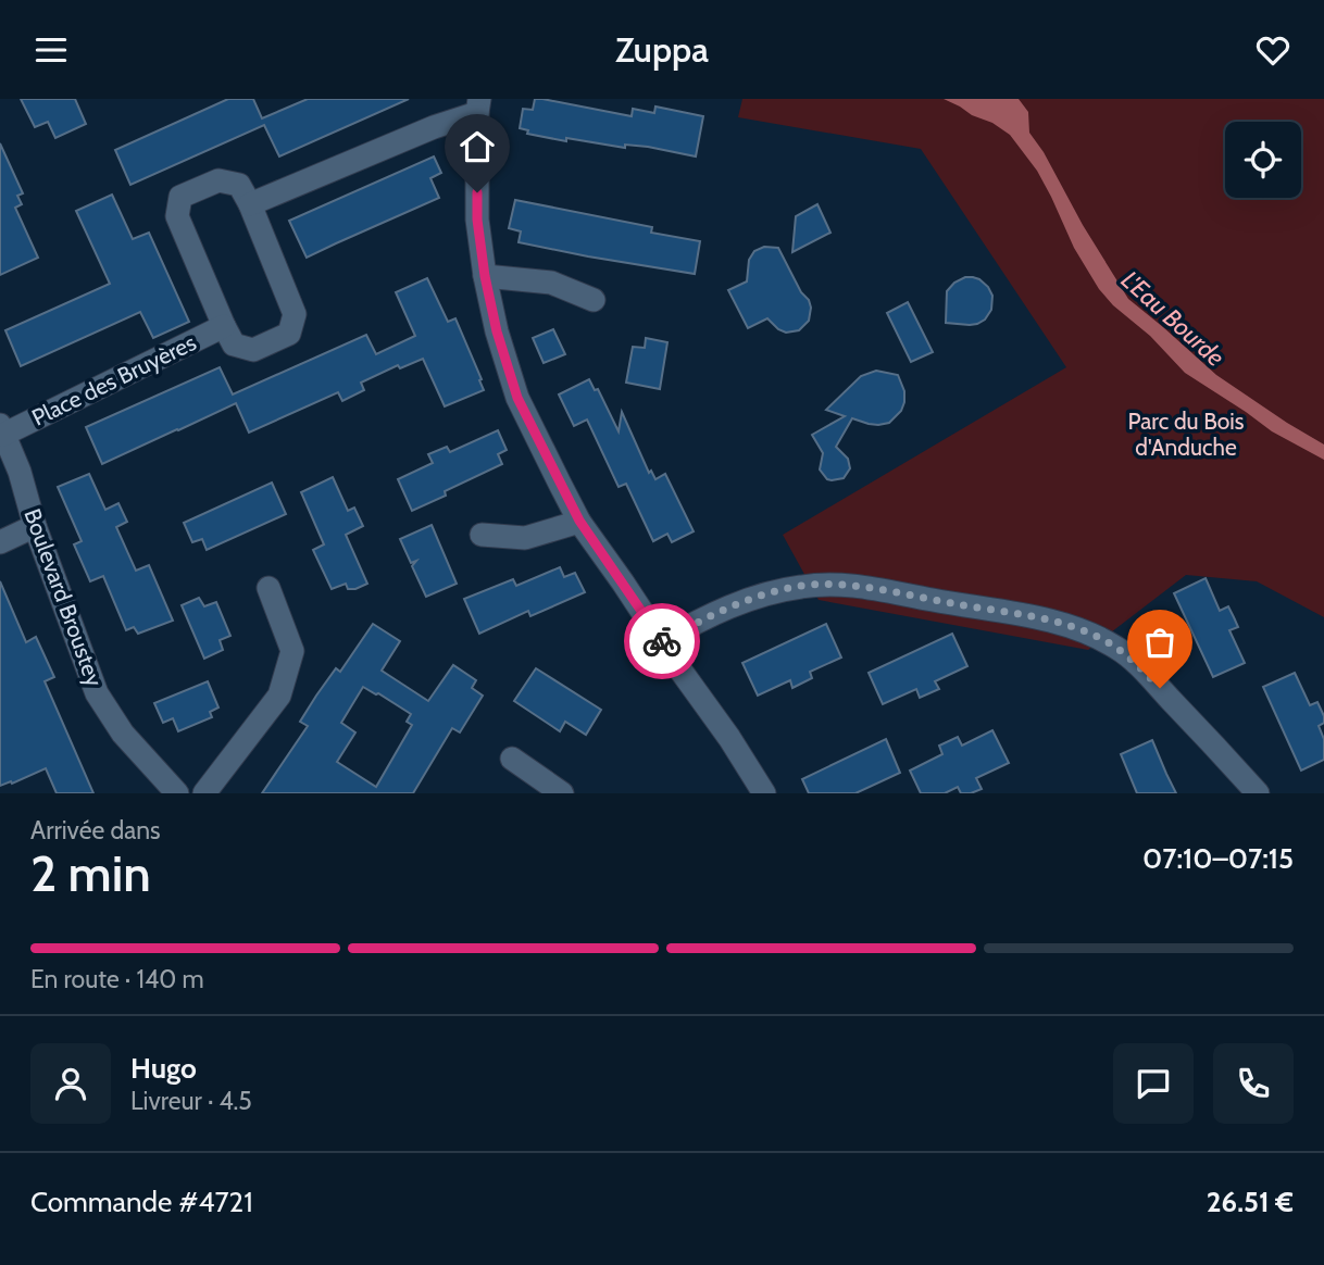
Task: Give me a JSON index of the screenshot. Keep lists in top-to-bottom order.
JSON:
{
  "streets": {
    "street": ["Place des Bruyères", "Boulevard Broustey"]
  },
  "crossings": [
    ["Place des Bruyères", "Boulevard Broustey"]
  ],
  "water": ["L'Eau Bourde"],
  "parks": ["Parc du Bois d'Anduche"],
  "page": {
    "header": "Zuppa",
    "heading": ["2 min", "Arrivée dans", "07:10–07:15"],
    "panel": [
      "Hugo",
      "Livreur · 4.5",
      "Commande #4721",
      "26.51 €"
    ],
    "bar": "En route · 140 m"
  }
}
